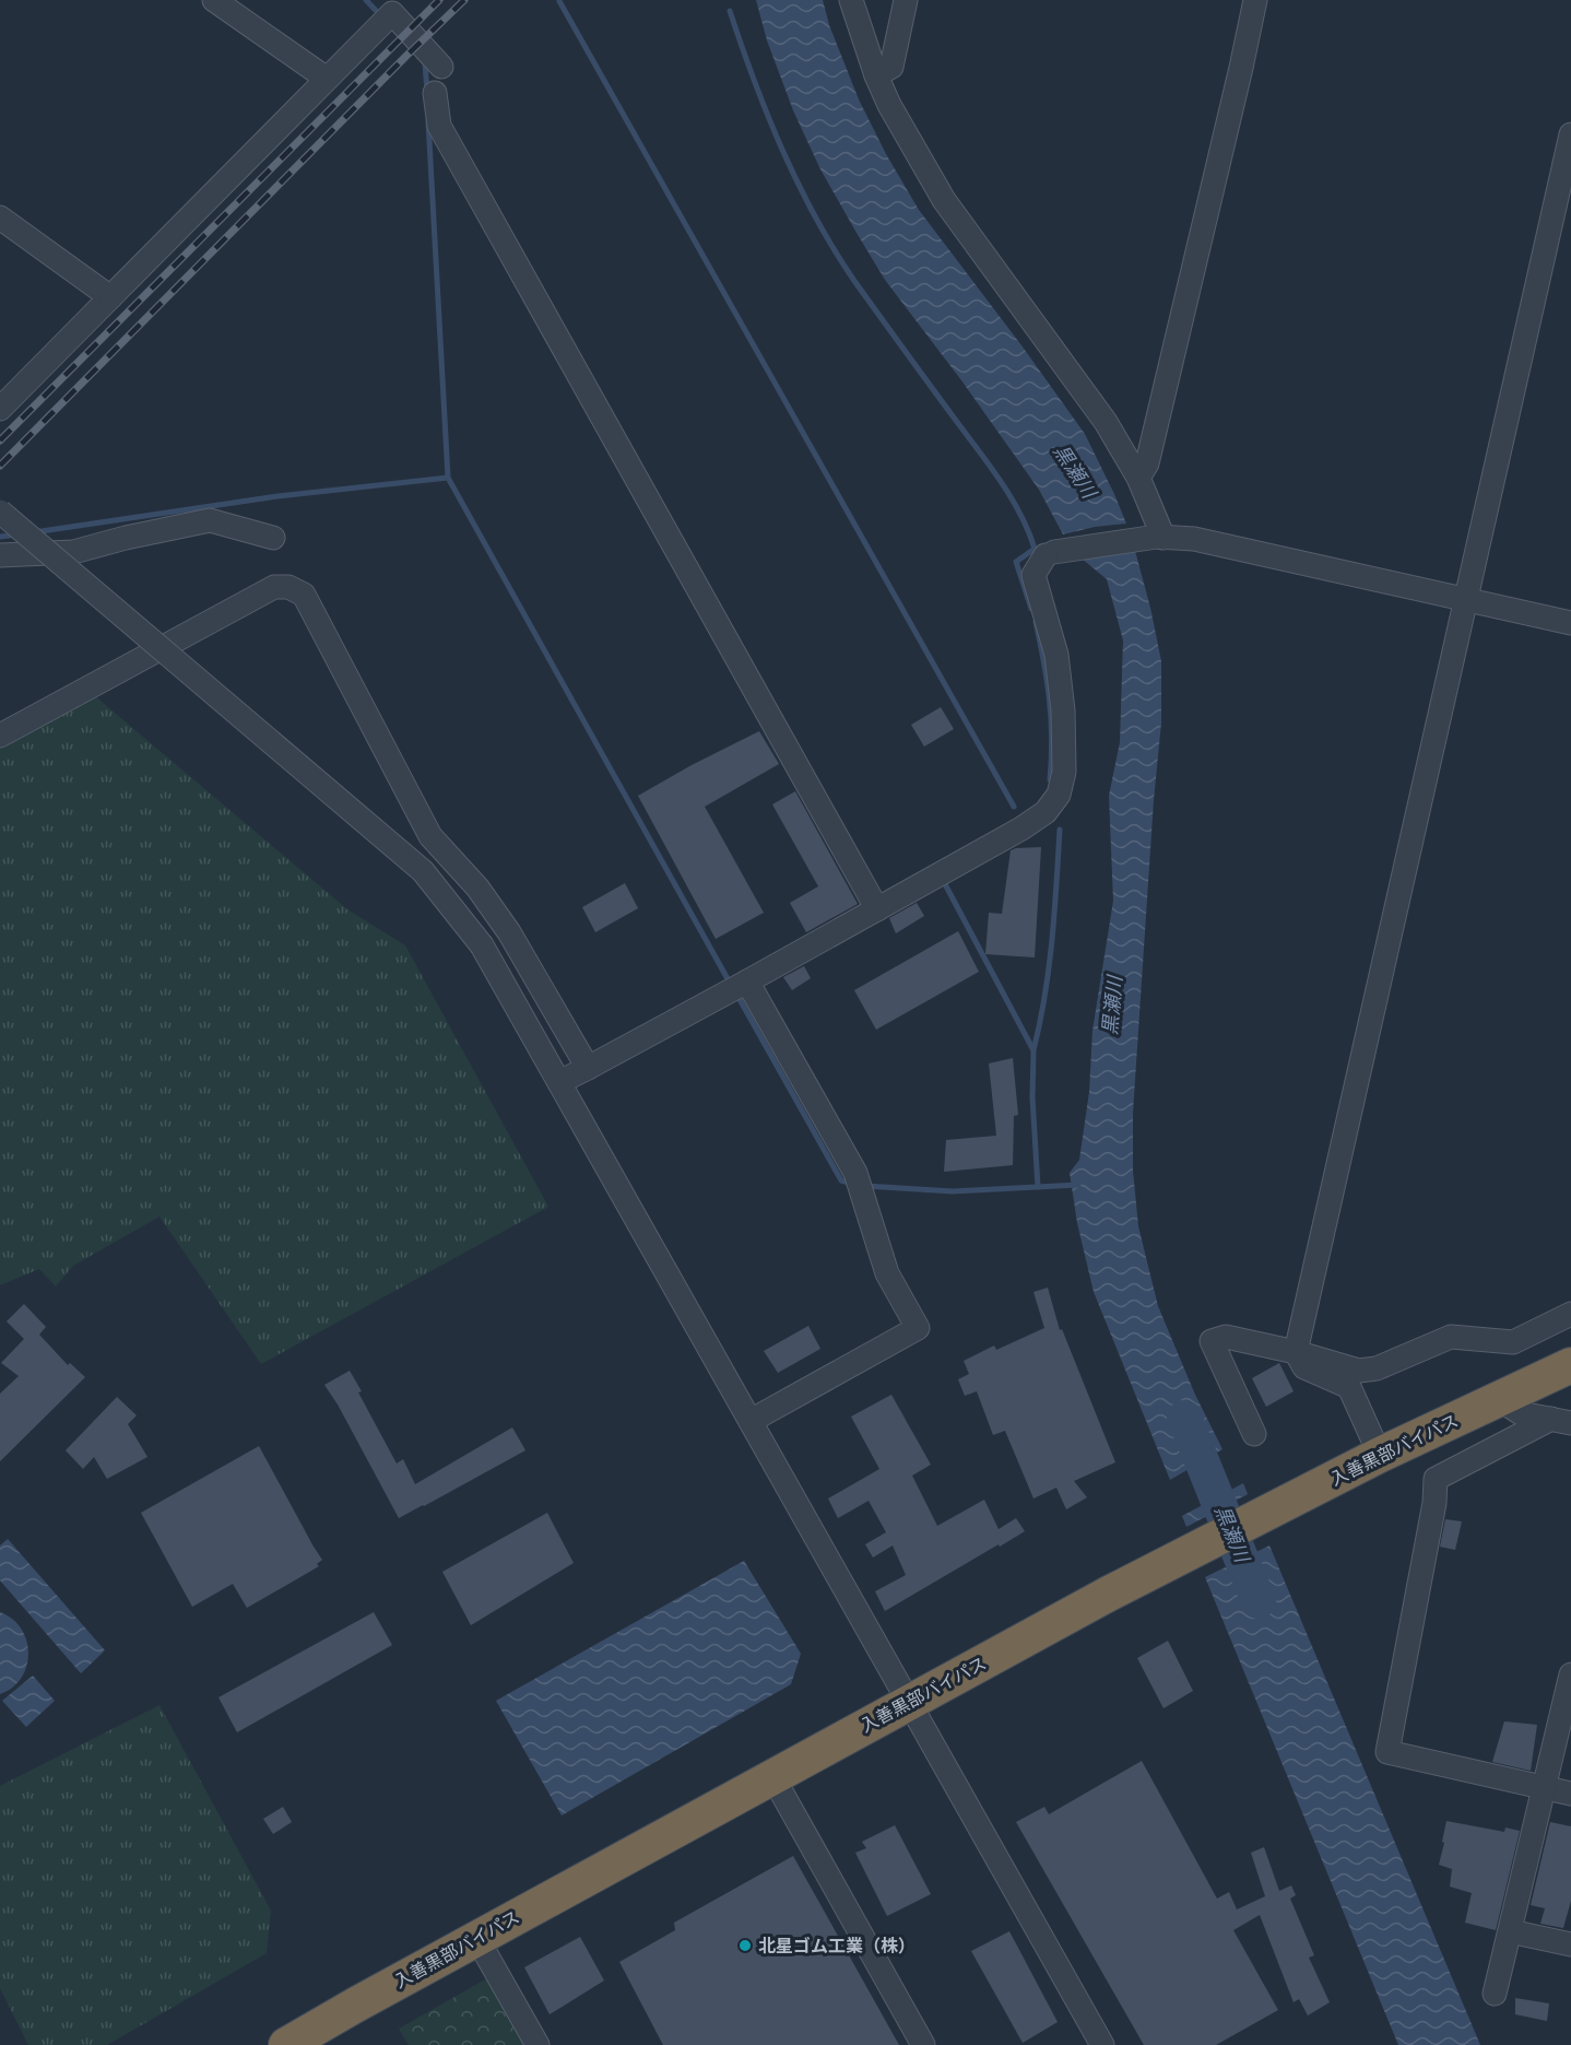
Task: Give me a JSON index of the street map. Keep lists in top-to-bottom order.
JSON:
{
  "streets": {
    "highway": ["入善黒部バイパス"]
  },
  "water": ["黒瀬川"],
  "places": ["北星ゴム工業（株）"]
}
